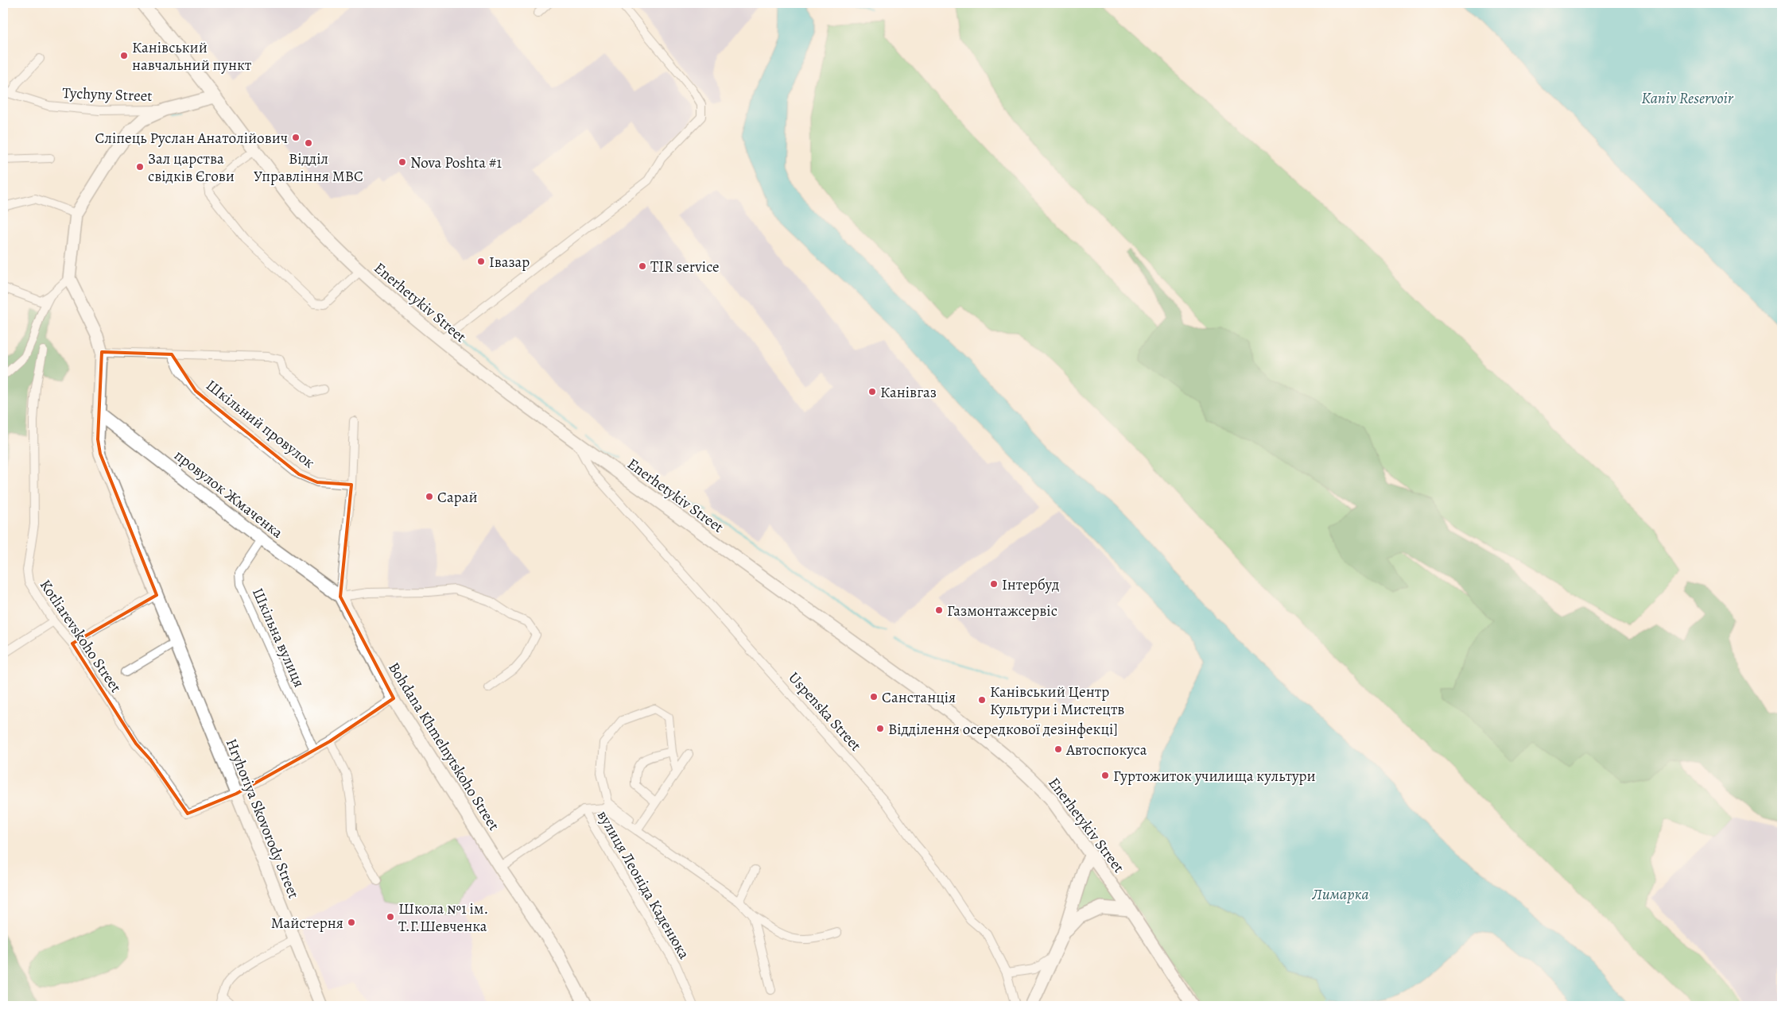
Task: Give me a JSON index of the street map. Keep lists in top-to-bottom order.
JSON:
{
  "streets": {
    "street": [
      "Tychyny Street",
      "Enerhetykiv Street",
      "Шкільний провулок",
      "провулок Жмаченка",
      "Kotliarevskoho Street",
      "Шкільна вулиця",
      "Uspenska Street",
      "Bohdana Khmelnytskoho Street",
      "Hryhoriya Skovorody Street",
      "вулиця Леоніда Каденюка"
    ]
  },
  "crossings": [
    ["Enerhetykiv Street", "Uspenska Street"],
    ["провулок Жмаченка", "Шкільна вулиця"],
    ["провулок Жмаченка", "Bohdana Khmelnytskoho Street"],
    ["провулок Жмаченка", "Hryhoriya Skovorody Street"],
    ["Kotliarevskoho Street", "Hryhoriya Skovorody Street"]
  ],
  "water": ["Kaniv Reservoir", "Лимарка"],
  "places": [
    "Канівський навчальний пункт",
    "Сліпець Руслан Анатолійович",
    "Відділ Управління МВС",
    "Nova Poshta #1",
    "Зал царства свідків Єгови",
    "Івазар",
    "TIR service",
    "Канівгаз",
    "Сарай",
    "Інтербуд",
    "Газмонтажсервіс",
    "Санстанція",
    "Канівський Центр Культури і Мистецтв",
    "Відділення осередкової дезінфекці]",
    "Автоспокуса",
    "Гуртожиток училища культури",
    "Школа №1 ім. Т.Г.Шевченка",
    "Майстерня"
  ]
}
